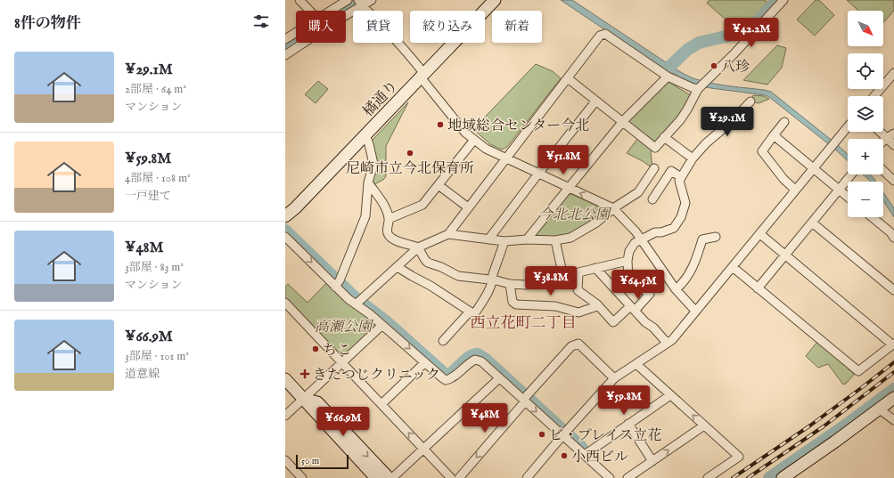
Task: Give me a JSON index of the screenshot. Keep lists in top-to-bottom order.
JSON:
{
  "streets": {
    "street": ["橘通り"]
  },
  "districts": ["西立花町二丁目"],
  "parks": ["今北北公園", "高瀬公園"],
  "places": {
    "other": [
      "八珍",
      "地域総合センター今北",
      "尼崎市立今北保育所",
      "ちこ",
      "ビ・プレイス立花",
      "小西ビル"
    ],
    "health": ["きたつじクリニック"]
  },
  "scale_bar": "50 m",
  "north": "bottom right",
  "page": {
    "heading": "8件の物件",
    "map_buttons": ["+", "−"],
    "chip": [
      "購入",
      "賃貸",
      "絞り込み",
      "新着"
    ],
    "price": [
      "¥42.2M",
      "¥29.1M",
      "¥51.8M",
      "¥38.8M",
      "¥64.5M",
      "¥59.8M",
      "¥48M",
      "¥66.9M"
    ],
    "list": [
      {
        "name": "¥29.1M",
        "note": "2部屋 · 64 m² · マンション"
      },
      {
        "name": "¥59.8M",
        "note": "4部屋 · 108 m² · 一戸建て"
      },
      {
        "name": "¥48M",
        "note": "3部屋 · 83 m² · マンション"
      },
      {
        "name": "¥66.9M",
        "note": "3部屋 · 101 m² · 道意線"
      }
    ],
    "scale": "50 m"
  }
}
